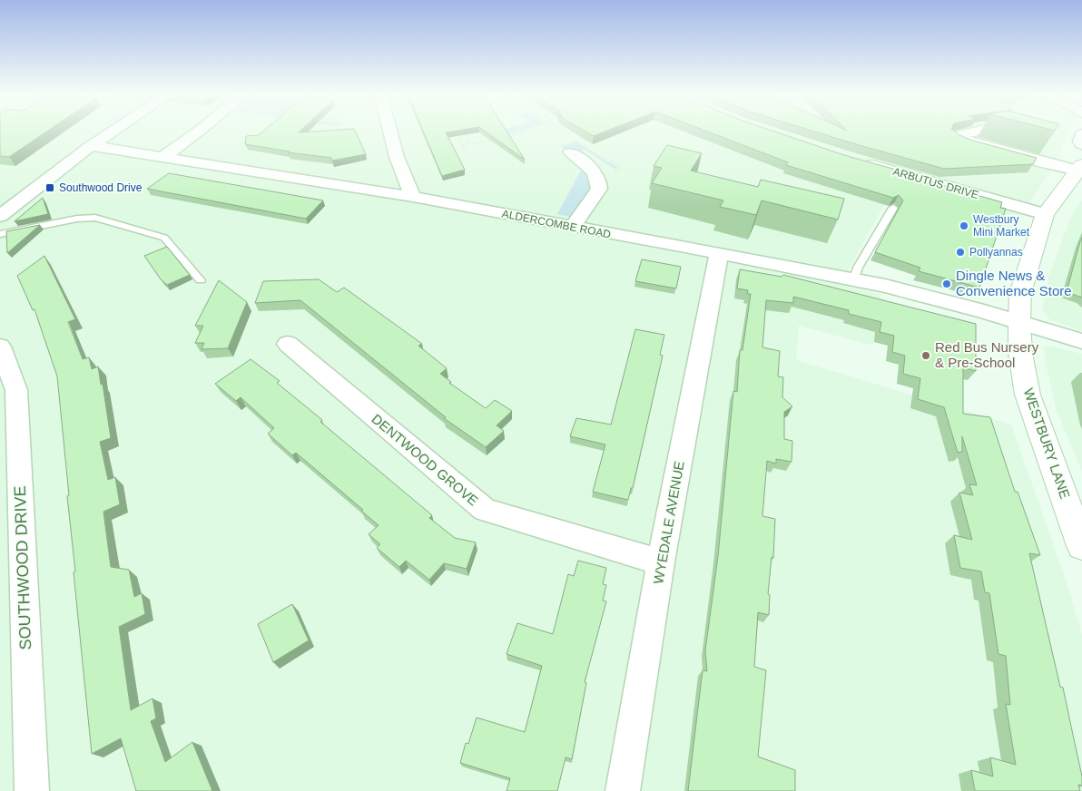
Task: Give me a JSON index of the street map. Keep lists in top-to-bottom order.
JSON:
{
  "streets": {
    "street": [
      "ARBUTUS DRIVE",
      "ALDERCOMBE ROAD",
      "WESTBURY LANE",
      "DENTWOOD GROVE",
      "WYEDALE AVENUE",
      "SOUTHWOOD DRIVE"
    ]
  },
  "crossings": [
    ["ARBUTUS DRIVE", "WESTBURY LANE"],
    ["ALDERCOMBE ROAD", "WESTBURY LANE"],
    ["ALDERCOMBE ROAD", "WYEDALE AVENUE"],
    ["DENTWOOD GROVE", "WYEDALE AVENUE"]
  ],
  "places": {
    "transit": ["Southwood Drive"],
    "other": [
      "Westbury Mini Market",
      "Pollyannas",
      "Dingle News & Convenience Store",
      "Red Bus Nursery & Pre-School"
    ]
  }
}
